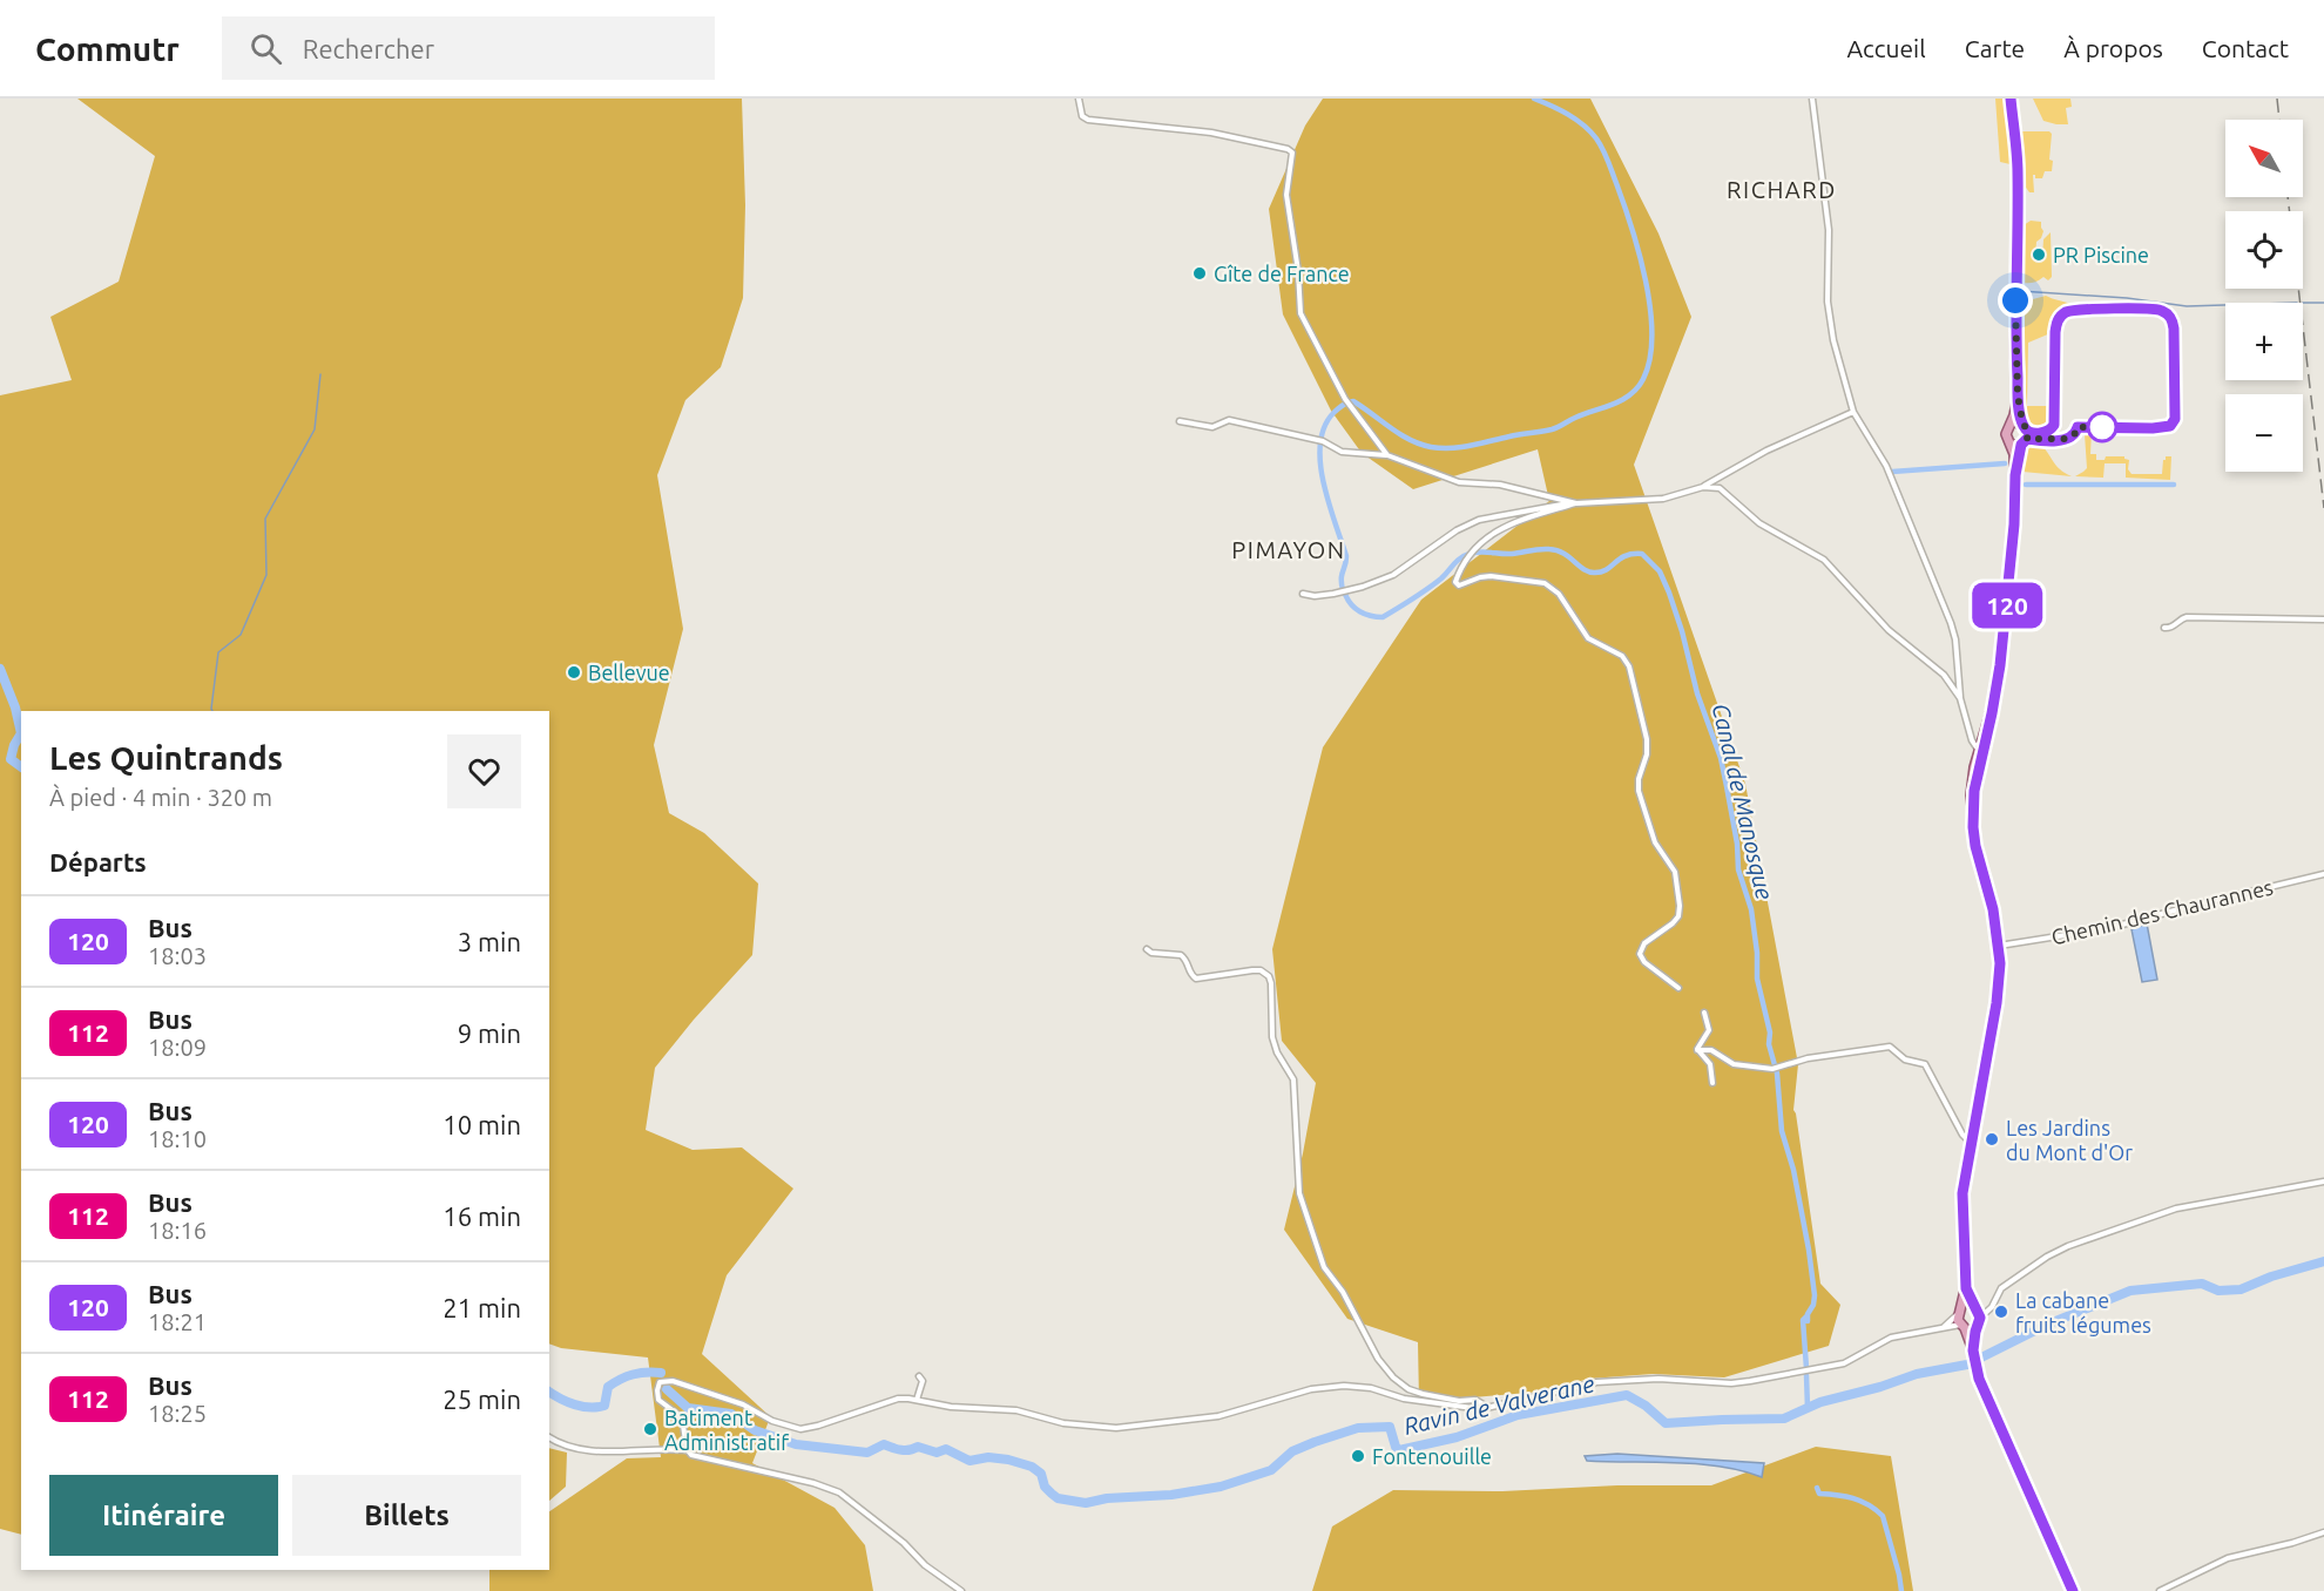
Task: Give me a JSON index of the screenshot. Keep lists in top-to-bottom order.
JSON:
{
  "streets": {
    "street": ["Chemin des Chaurannes"]
  },
  "districts": ["RICHARD", "PIMAYON"],
  "water": ["Canal de Manosque", "Ravin de Valverane"],
  "places": [
    "PR Piscine",
    "Gîte de France",
    "Bellevue",
    "Les Jardins du Mont d'Or",
    "La cabane fruits légumes",
    "Batiment Administratif",
    "Fontenouille"
  ],
  "lines": ["bus line 120"],
  "north": "top left",
  "page": {
    "header": "Commutr",
    "search": "Rechercher",
    "nav": [
      "Accueil",
      "Carte",
      "À propos",
      "Contact"
    ],
    "on_map": "120",
    "map_buttons": ["+", "−"],
    "heading": [
      ["Les Quintrands", "À pied · 4 min · 320 m"],
      "Départs"
    ],
    "list": [
      {
        "mark": "120",
        "name": "Bus",
        "note": "18:03",
        "value": "3 min"
      },
      {
        "mark": "112",
        "name": "Bus",
        "note": "18:09",
        "value": "9 min"
      },
      {
        "mark": "120",
        "name": "Bus",
        "note": "18:10",
        "value": "10 min"
      },
      {
        "mark": "112",
        "name": "Bus",
        "note": "18:16",
        "value": "16 min"
      },
      {
        "mark": "120",
        "name": "Bus",
        "note": "18:21",
        "value": "21 min"
      },
      {
        "mark": "112",
        "name": "Bus",
        "note": "18:25",
        "value": "25 min"
      }
    ],
    "buttons": ["Itinéraire", "Billets"]
  }
}
